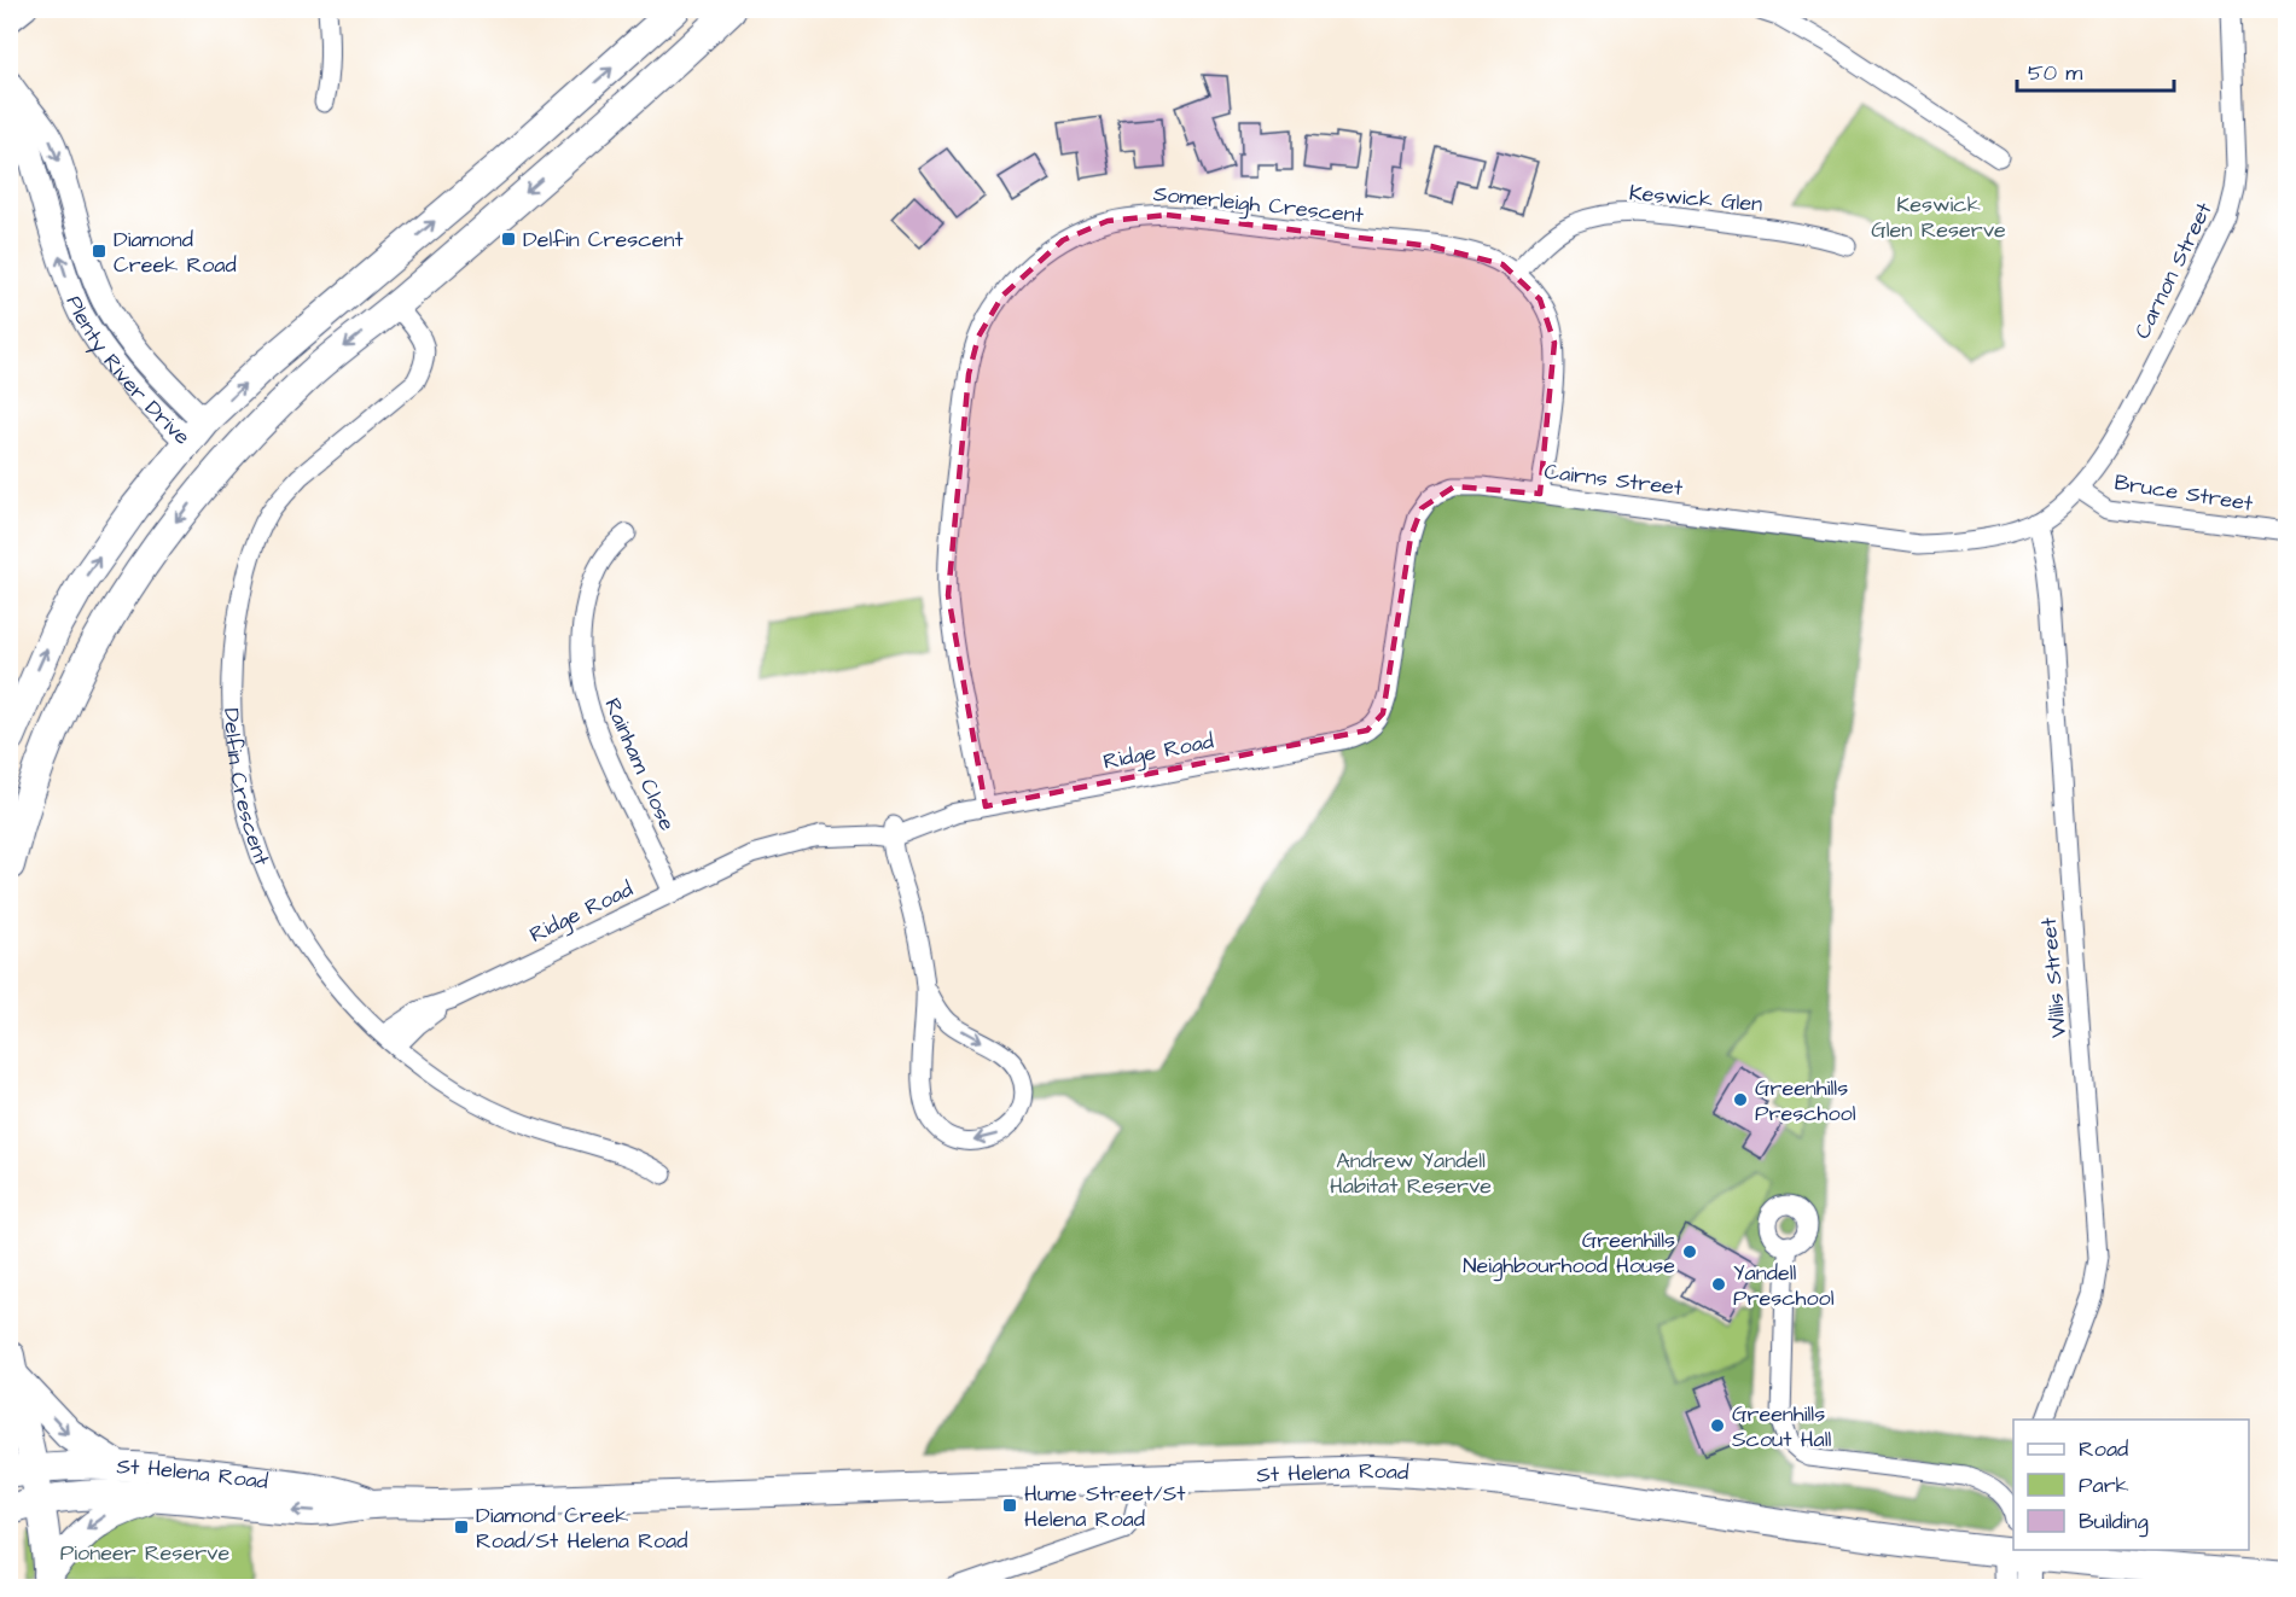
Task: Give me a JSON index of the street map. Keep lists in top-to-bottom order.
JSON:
{
  "streets": {
    "main road": ["Plenty River Drive", "Delfin Crescent", "St Helena Road"],
    "street": [
      "Keswick Glen",
      "Somerleigh Crescent",
      "Carnon Street",
      "Cairns Street",
      "Bruce Street",
      "Ridge Road",
      "Rainham Close",
      "Willis Street"
    ]
  },
  "crossings": [
    ["Keswick Glen", "Somerleigh Crescent"],
    ["Somerleigh Crescent", "Cairns Street"],
    ["Somerleigh Crescent", "Ridge Road"],
    ["Carnon Street", "Bruce Street"],
    ["Cairns Street", "Ridge Road"],
    ["Cairns Street", "Willis Street"],
    ["Ridge Road", "Rainham Close"],
    ["Ridge Road", "Delfin Crescent"]
  ],
  "parks": ["Keswick Glen Reserve", "Andrew Yandell Habitat Reserve", "Pioneer Reserve"],
  "places": {
    "transit": [
      "Delfin Crescent",
      "Diamond Creek Road",
      "Hume Street/St Helena Road",
      "Diamond Creek Road/St Helena Road"
    ],
    "other": [
      "Greenhills Preschool",
      "Greenhills Neighbourhood House",
      "Yandell Preschool",
      "Greenhills Scout Hall"
    ]
  },
  "legend": ["Road", "Park", "Building"],
  "scale_bar": "50 m"
}
